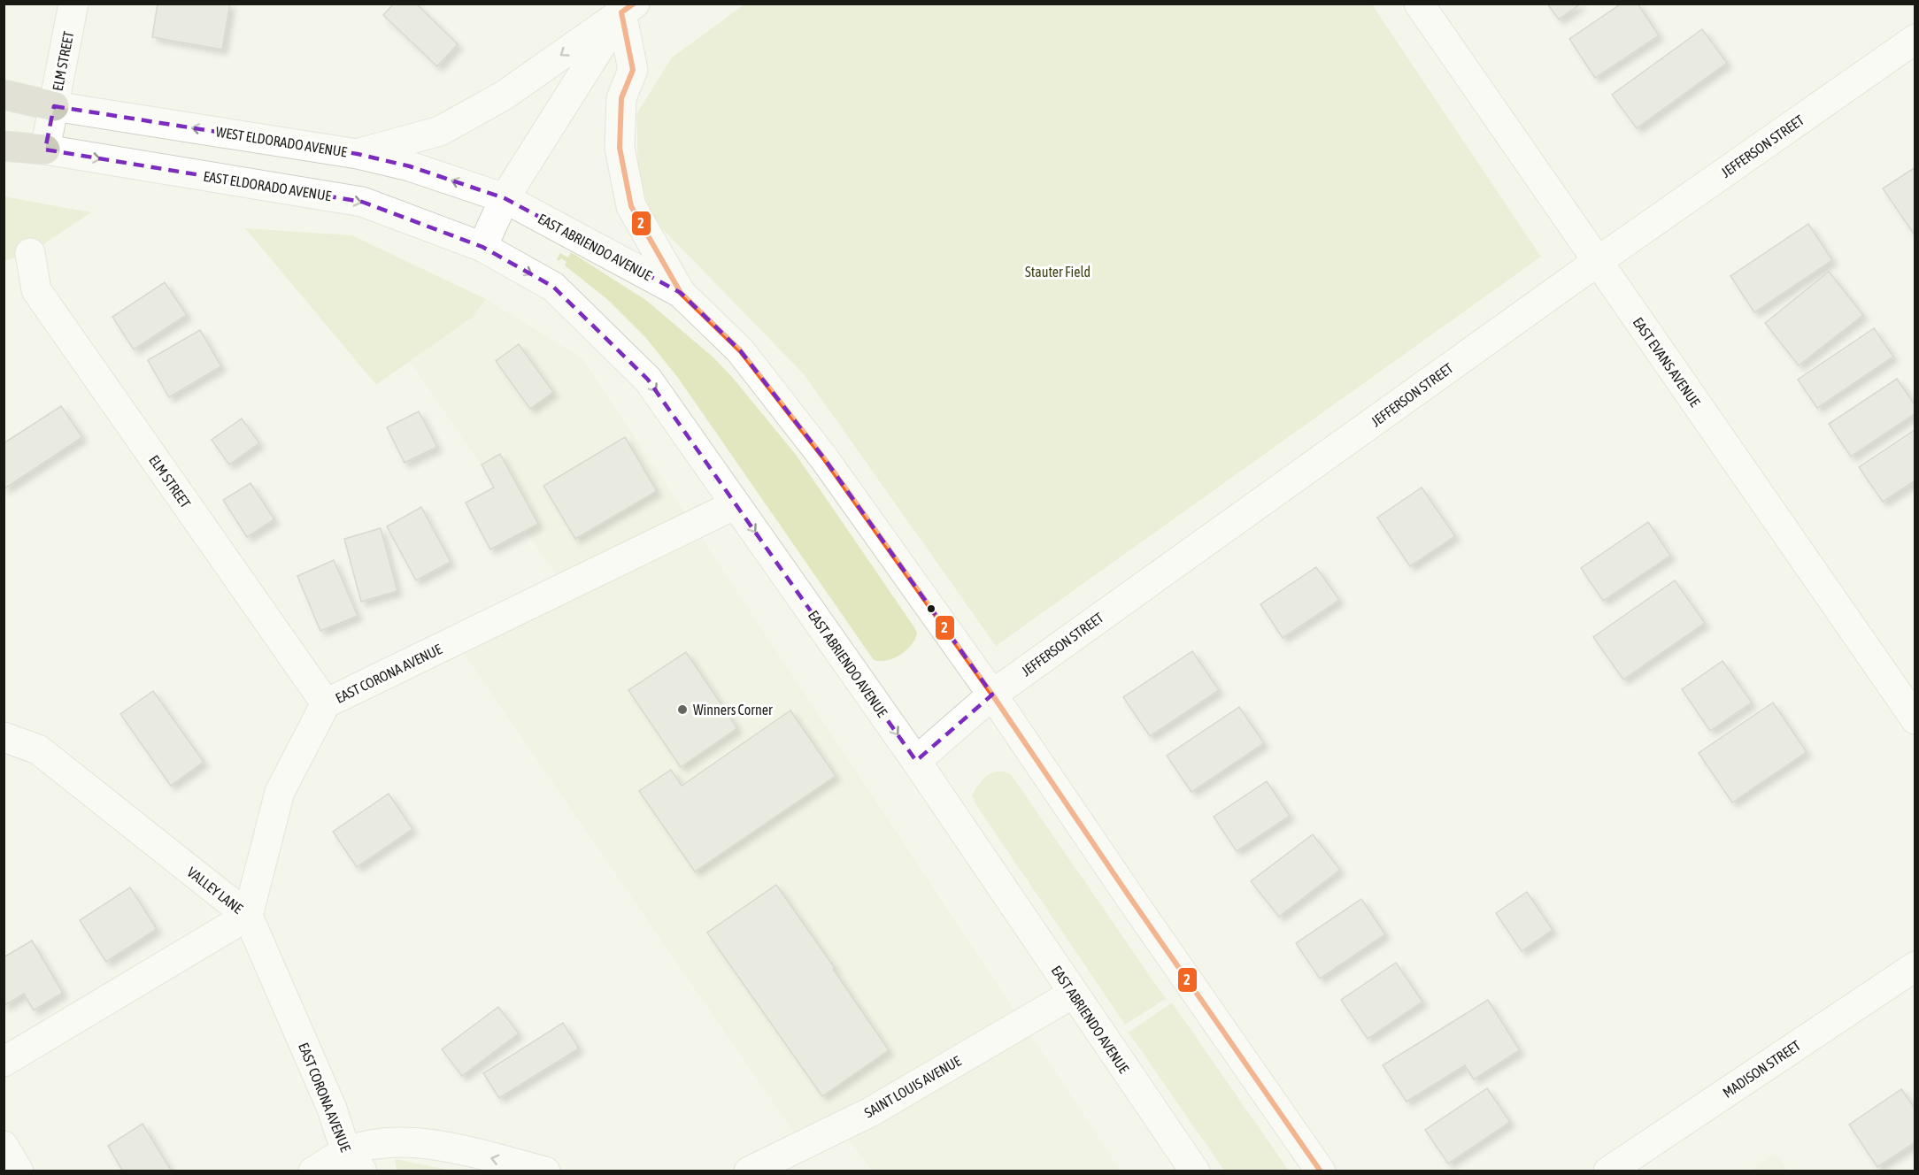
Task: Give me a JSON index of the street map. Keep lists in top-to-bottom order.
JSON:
{
  "streets": {
    "street": [
      "ELM STREET",
      "WEST ELDORADO AVENUE",
      "JEFFERSON STREET",
      "EAST ELDORADO AVENUE",
      "EAST ABRIENDO AVENUE",
      "EAST EVANS AVENUE",
      "EAST CORONA AVENUE",
      "VALLEY LANE",
      "MADISON STREET",
      "SAINT LOUIS AVENUE"
    ]
  },
  "crossings": [
    ["ELM STREET", "WEST ELDORADO AVENUE"],
    ["ELM STREET", "EAST ELDORADO AVENUE"],
    ["ELM STREET", "EAST CORONA AVENUE"],
    ["WEST ELDORADO AVENUE", "EAST ABRIENDO AVENUE"],
    ["JEFFERSON STREET", "EAST ABRIENDO AVENUE"],
    ["JEFFERSON STREET", "EAST EVANS AVENUE"],
    ["EAST ELDORADO AVENUE", "EAST ABRIENDO AVENUE"],
    ["EAST ABRIENDO AVENUE", "EAST CORONA AVENUE"],
    ["EAST ABRIENDO AVENUE", "SAINT LOUIS AVENUE"],
    ["EAST CORONA AVENUE", "VALLEY LANE"]
  ],
  "one_way": ["WEST ELDORADO AVENUE", "EAST ELDORADO AVENUE"],
  "parks": ["Stauter Field"],
  "places": ["Winners Corner"],
  "lines": ["transit line 2"]
}
